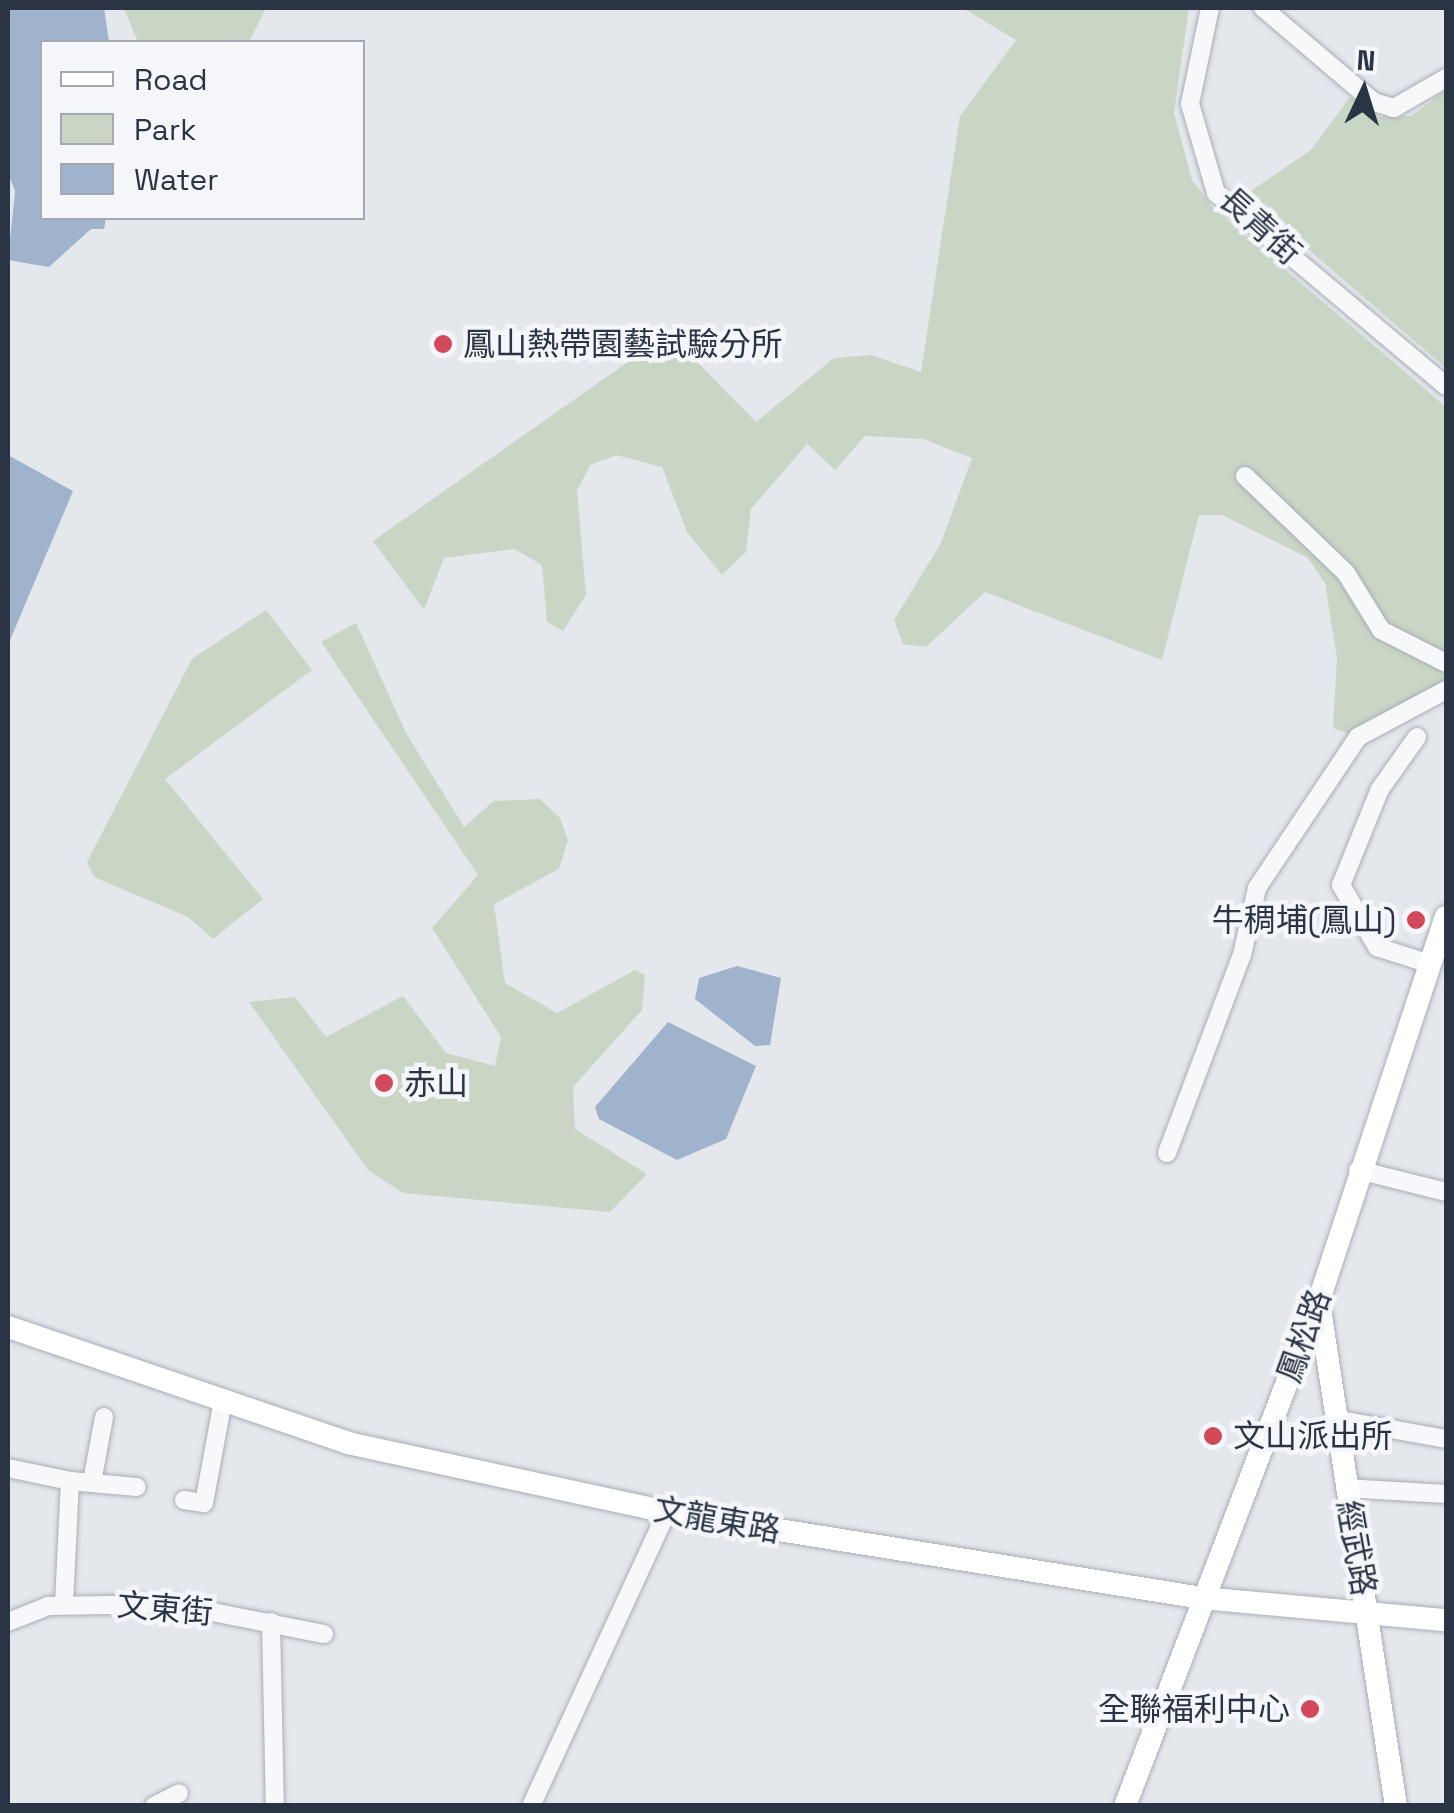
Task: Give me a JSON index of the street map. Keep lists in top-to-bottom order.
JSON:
{
  "streets": {
    "street": [
      "長青街",
      "鳳松路",
      "文龍東路",
      "經武路",
      "文東街"
    ]
  },
  "crossings": [
    ["鳳松路", "文龍東路"],
    ["鳳松路", "經武路"],
    ["文龍東路", "經武路"]
  ],
  "places": [
    "鳳山熱帶園藝試驗分所",
    "牛稠埔(鳳山)",
    "赤山",
    "文山派出所",
    "全聯福利中心"
  ],
  "legend": ["Road", "Park", "Water"],
  "north": "top"
}
